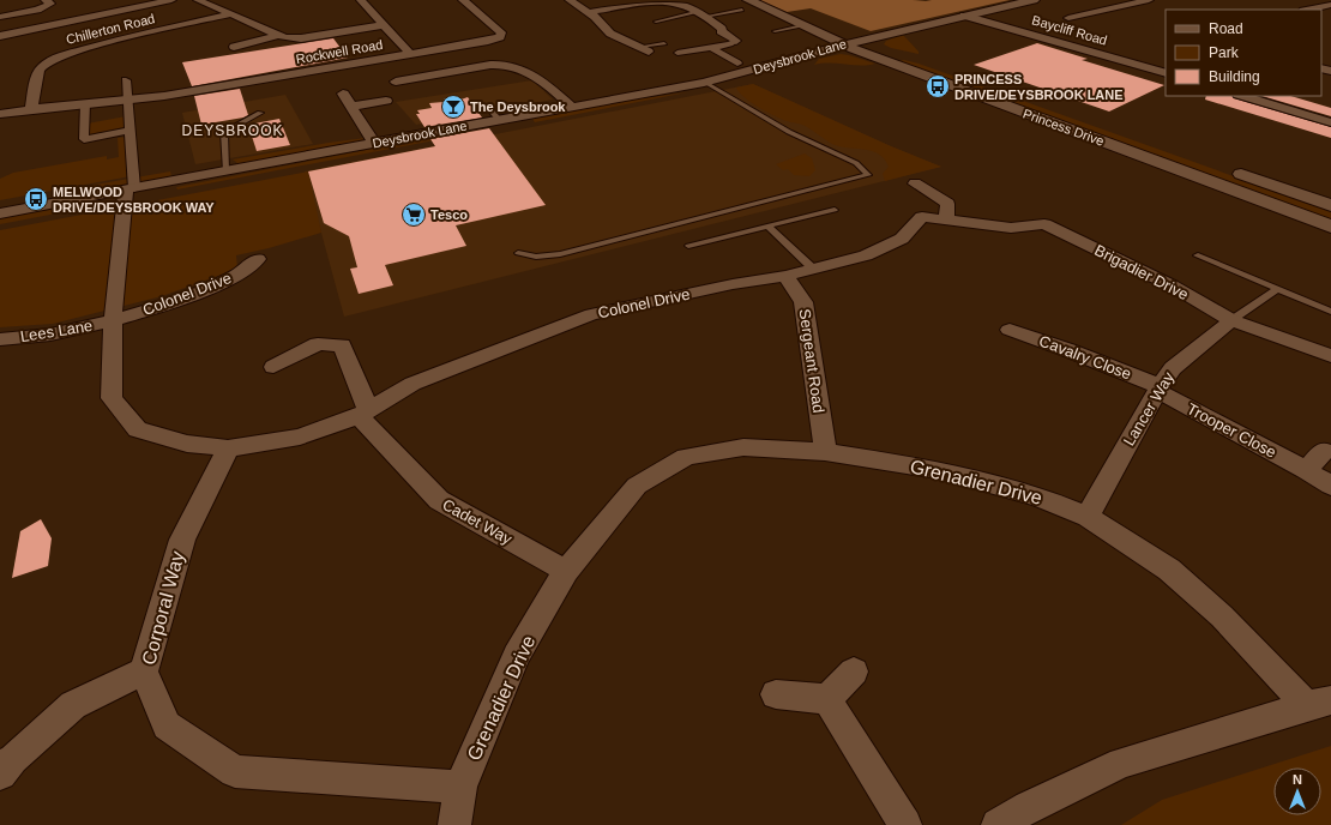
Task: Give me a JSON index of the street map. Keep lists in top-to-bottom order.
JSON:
{
  "streets": {
    "street": [
      "Chillerton Road",
      "Baycliff Road",
      "Rockwell Road",
      "Deysbrook Lane",
      "Princess Drive",
      "Brigadier Drive",
      "Colonel Drive",
      "Lees Lane",
      "Cavalry Close",
      "Sergeant Road",
      "Lancer Way",
      "Trooper Close",
      "Grenadier Drive",
      "Cadet Way",
      "Corporal Way"
    ]
  },
  "crossings": [
    ["Chillerton Road", "Rockwell Road"],
    ["Baycliff Road", "Deysbrook Lane"],
    ["Deysbrook Lane", "Princess Drive"],
    ["Deysbrook Lane", "Colonel Drive"],
    ["Brigadier Drive", "Colonel Drive"],
    ["Brigadier Drive", "Lancer Way"],
    ["Colonel Drive", "Lees Lane"],
    ["Colonel Drive", "Sergeant Road"],
    ["Colonel Drive", "Cadet Way"],
    ["Colonel Drive", "Corporal Way"],
    ["Cavalry Close", "Lancer Way"],
    ["Cavalry Close", "Trooper Close"],
    ["Sergeant Road", "Grenadier Drive"],
    ["Lancer Way", "Trooper Close"],
    ["Lancer Way", "Grenadier Drive"],
    ["Grenadier Drive", "Cadet Way"],
    ["Grenadier Drive", "Corporal Way"]
  ],
  "districts": ["DEYSBROOK"],
  "places": {
    "bus stop": ["PRINCESS DRIVE/DEYSBROOK LANE", "MELWOOD DRIVE/DEYSBROOK WAY"],
    "bar": ["The Deysbrook"],
    "supermarket": ["Tesco"]
  },
  "legend": ["Road", "Park", "Building"],
  "north": "top"
}
